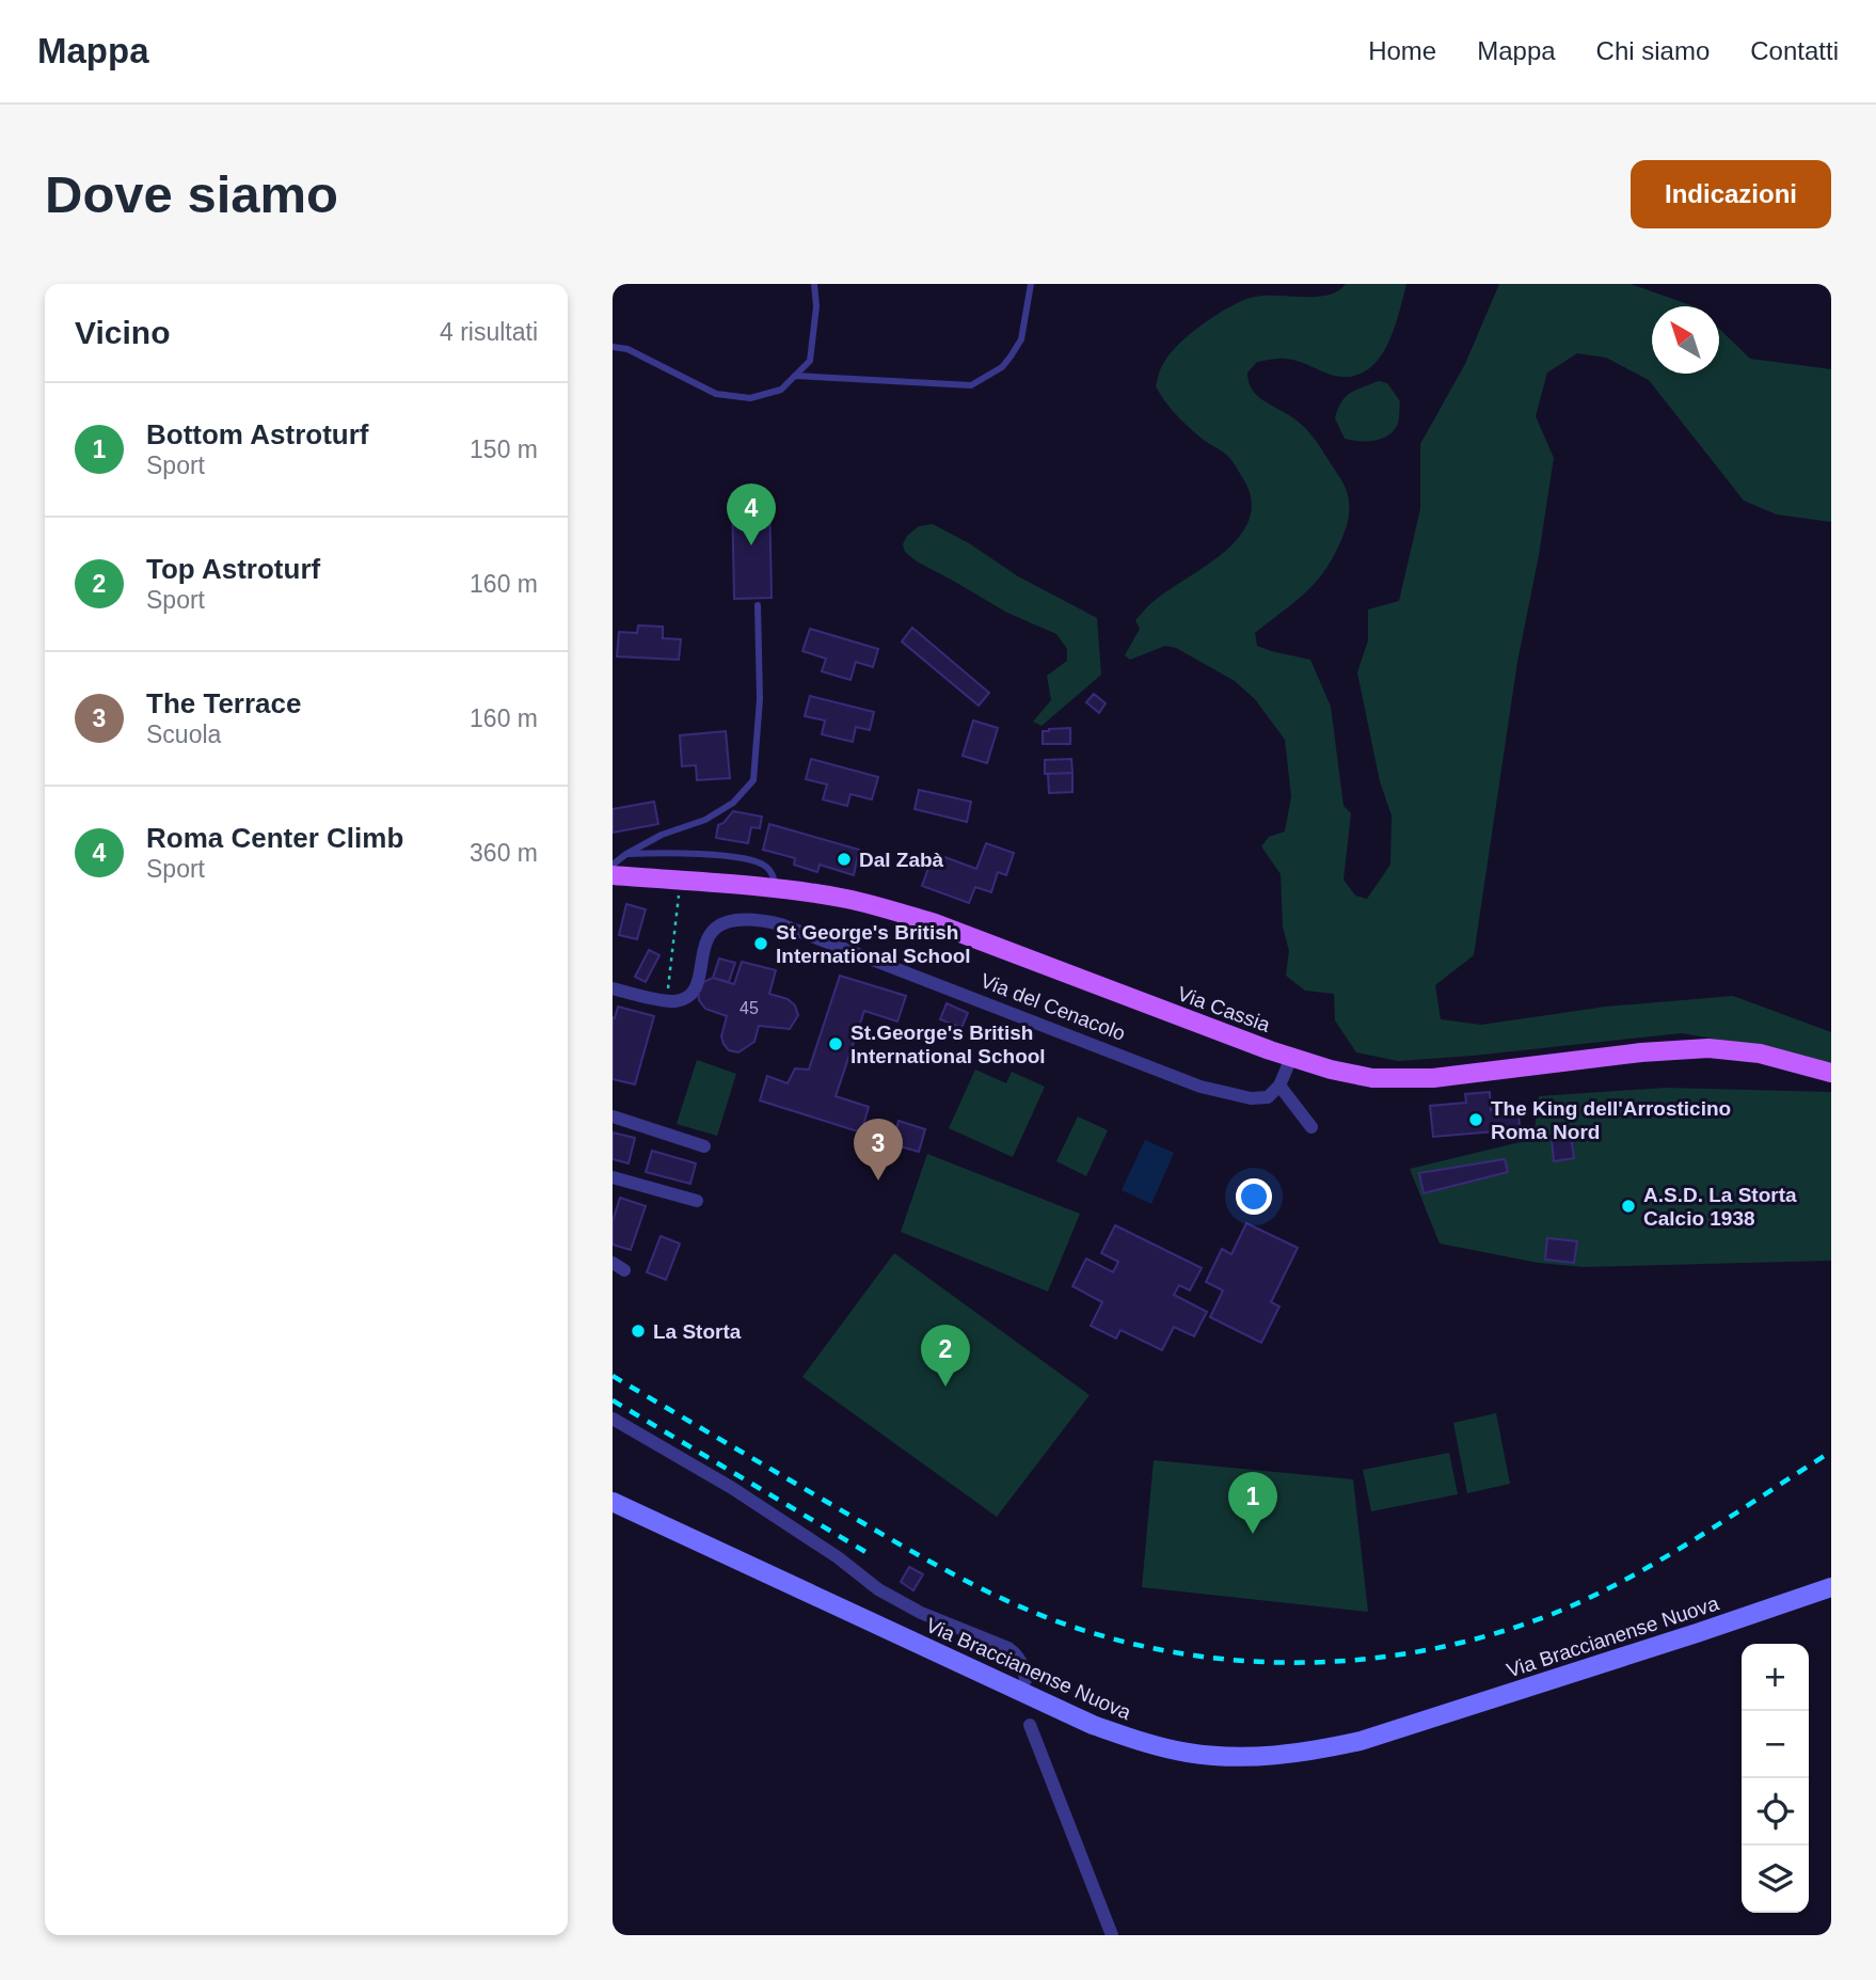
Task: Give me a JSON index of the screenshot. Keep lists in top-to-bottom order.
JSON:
{
  "streets": {
    "main road": ["Via Cassia", "Via Braccianense Nuova"],
    "street": ["Via del Cenacolo"]
  },
  "places": [
    "Dal Zabà",
    "St George's British International School",
    "St.George's British International School",
    "The King dell'Arrosticino Roma Nord",
    "A.S.D. La Storta Calcio 1938",
    "La Storta"
  ],
  "house_numbers": ["45"],
  "north": "top left",
  "page": {
    "header": "Mappa",
    "nav": [
      "Home",
      "Mappa",
      "Chi siamo",
      "Contatti"
    ],
    "buttons": "Indicazioni",
    "title": "Dove siamo",
    "heading": ["Vicino", "4 risultati"],
    "list": [
      {
        "mark": "1",
        "name": "Bottom Astroturf",
        "note": "Sport",
        "value": "150 m"
      },
      {
        "mark": "2",
        "name": "Top Astroturf",
        "note": "Sport",
        "value": "160 m"
      },
      {
        "mark": "3",
        "name": "The Terrace",
        "note": "Scuola",
        "value": "160 m"
      },
      {
        "mark": "4",
        "name": "Roma Center Climb",
        "note": "Sport",
        "value": "360 m"
      }
    ],
    "pins": [
      "4",
      "3",
      "2",
      "1"
    ],
    "map_buttons": ["+", "−"]
  }
}
